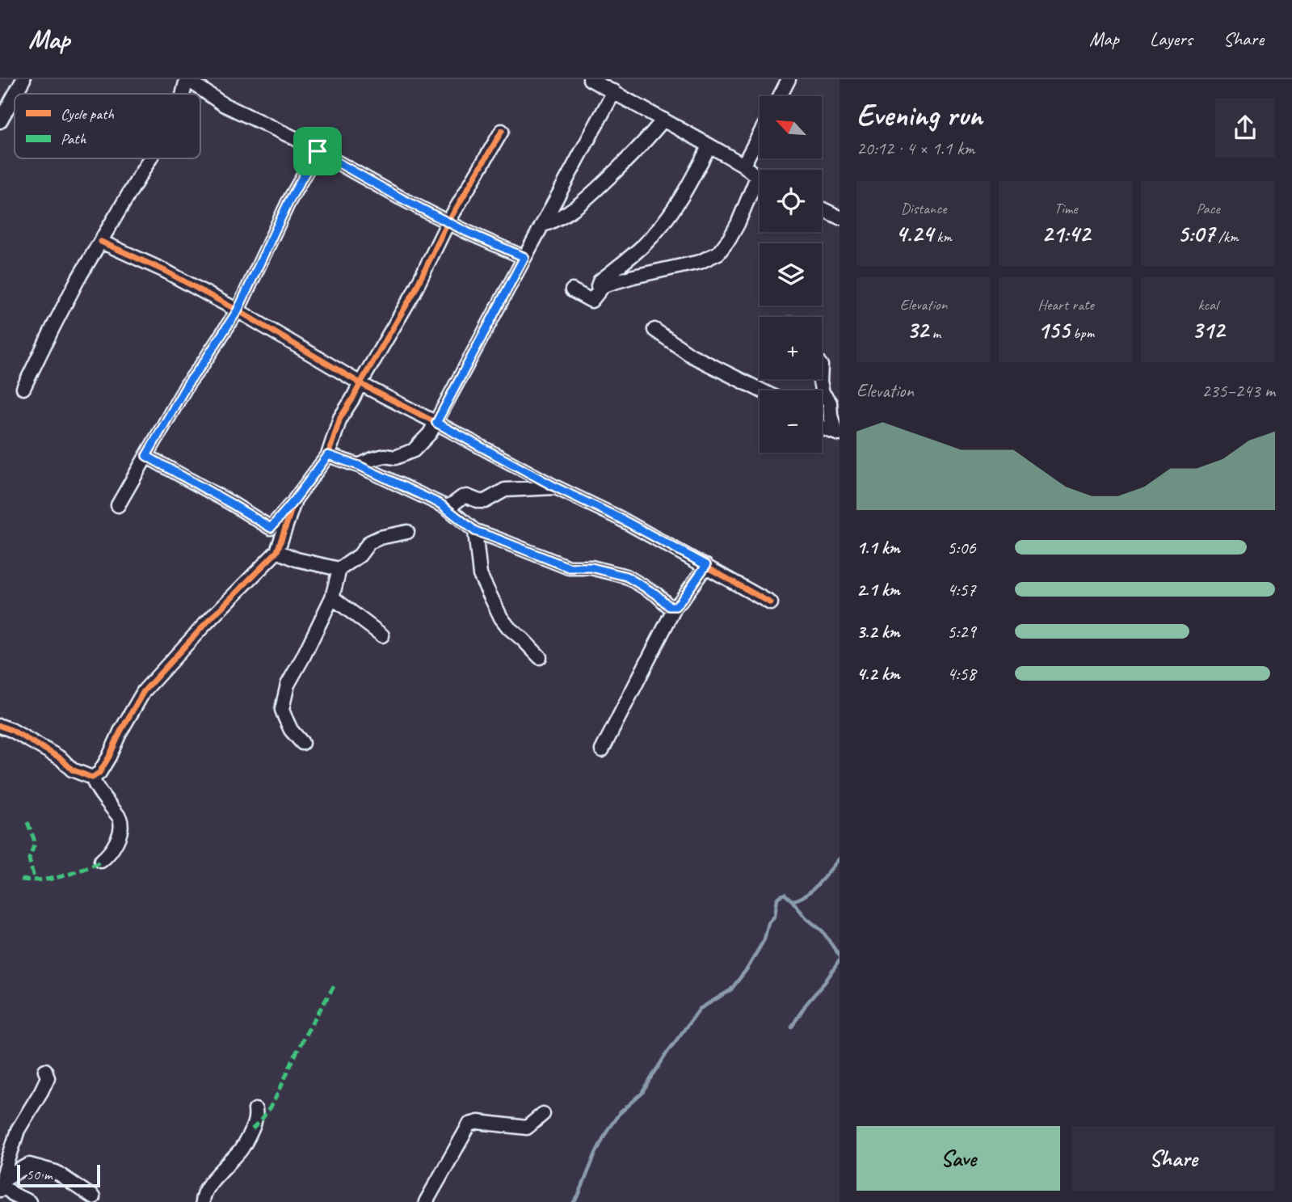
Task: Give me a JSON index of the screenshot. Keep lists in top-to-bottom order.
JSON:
{
  "legend": ["Cycle path", "Path"],
  "scale_bar": "50 m",
  "north": "top left",
  "page": {
    "header": "Map",
    "nav": ["Map", "Layers", "Share"],
    "heading": ["Evening run", "20:12 · 4 × 1.1 km"],
    "map_buttons": ["+", "−"],
    "stats": [
      ["Distance", "4.24 km"],
      ["Time", "21:42"],
      ["Pace", "5:07 /km"],
      ["Elevation", "32 m"],
      ["Heart rate", "155 bpm"],
      ["kcal", "312"]
    ],
    "chart": ["Elevation", "235–243 m"],
    "list": [
      {
        "name": "1.1 km",
        "note": "5:06"
      },
      {
        "name": "2.1 km",
        "note": "4:57"
      },
      {
        "name": "3.2 km",
        "note": "5:29"
      },
      {
        "name": "4.2 km",
        "note": "4:58"
      }
    ],
    "buttons": ["Save", "Share"],
    "scale": "50 m"
  }
}
